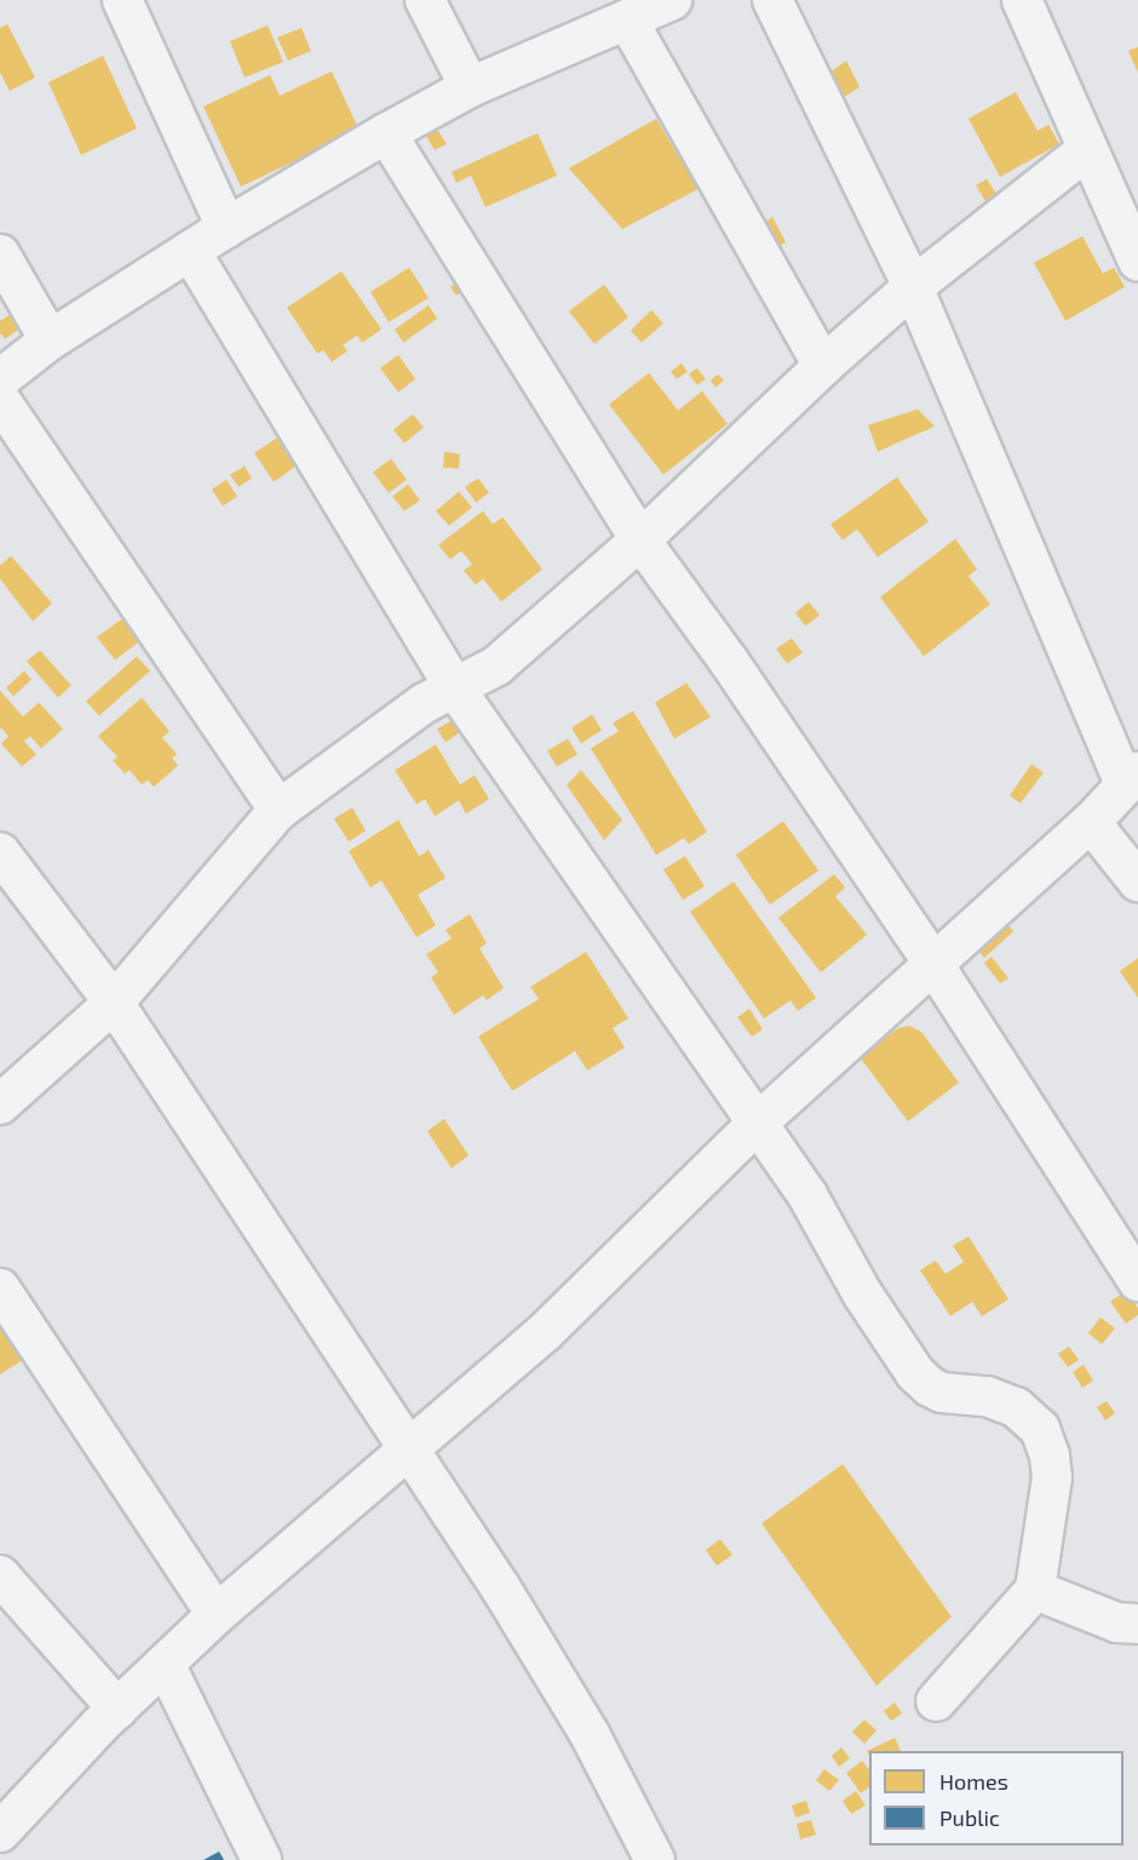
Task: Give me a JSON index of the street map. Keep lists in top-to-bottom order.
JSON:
{
  "legend": ["Homes", "Public"]
}
